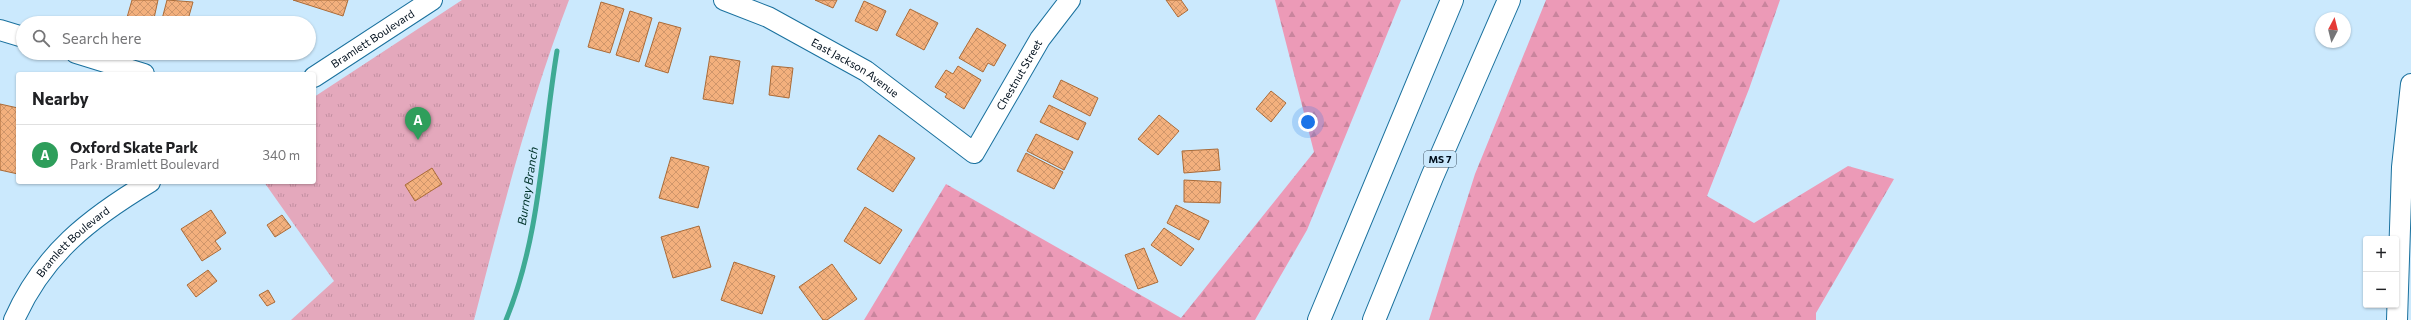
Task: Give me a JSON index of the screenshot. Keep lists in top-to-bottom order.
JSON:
{
  "streets": {
    "highway": ["MS 7"],
    "street": ["Bramlett Boulevard", "East Jackson Avenue", "Chestnut Street"]
  },
  "crossings": [
    ["East Jackson Avenue", "Chestnut Street"]
  ],
  "water": ["Burney Branch"],
  "north": "top",
  "page": {
    "search": "Search here",
    "heading": "Nearby",
    "pins": "A",
    "list": [
      {
        "mark": "A",
        "name": "Oxford Skate Park",
        "note": "Park · Bramlett Boulevard",
        "value": "340 m"
      }
    ],
    "map_buttons": ["+", "−"]
  }
}
